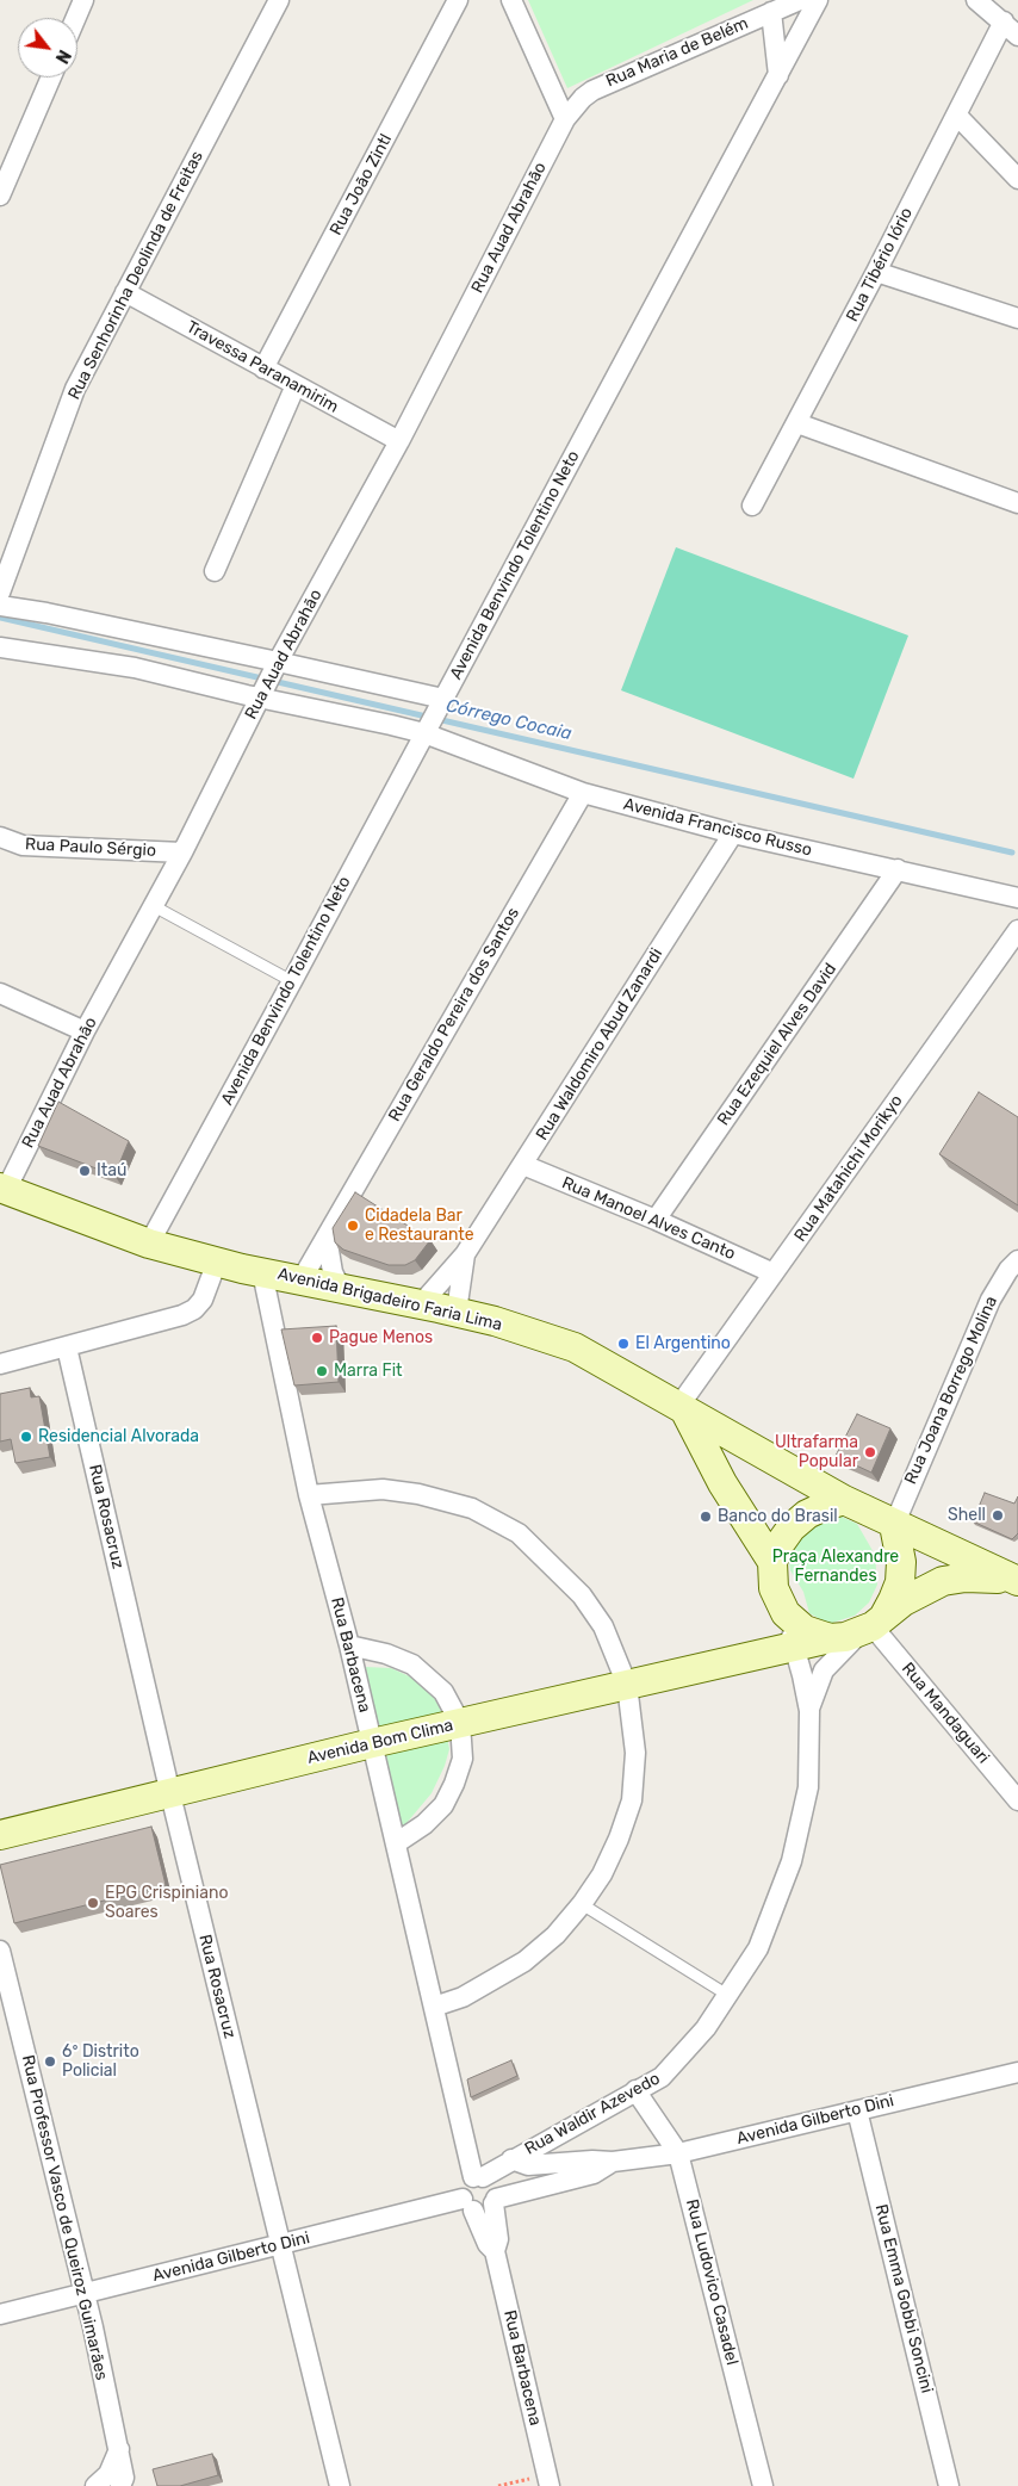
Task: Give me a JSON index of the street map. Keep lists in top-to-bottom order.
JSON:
{
  "streets": {
    "main road": ["Avenida Brigadeiro Faria Lima", "Avenida Bom Clima", "Rua Waldir Azevedo"],
    "street": [
      "Rua Maria de Belém",
      "Rua João Zintl",
      "Rua Auad Abrahão",
      "Rua Tibério Iório",
      "Rua Senhorinha Deolinda de Freitas",
      "Travessa Paranamirim",
      "Avenida Benvindo Tolentino Neto",
      "Avenida Francisco Russo",
      "Rua Paulo Sérgio",
      "Rua Geraldo Pereira dos Santos",
      "Rua Waldomiro Abud Zanardi",
      "Rua Ezequiel Alves David",
      "Rua Matahichi Morikyo",
      "Rua Manoel Alves Canto",
      "Rua Joana Borrego Molina",
      "Rua Rosacruz",
      "Rua Barbacena",
      "Rua Mandaguari",
      "Avenida Gilberto Dini",
      "Rua Professor Vasco de Queiroz Guimarães",
      "Rua Ludovico Casadel",
      "Rua Emma Gobbi Soncini"
    ]
  },
  "crossings": [
    ["Rua Maria de Belém", "Rua Auad Abrahão"],
    ["Rua João Zintl", "Travessa Paranamirim"],
    ["Rua Auad Abrahão", "Travessa Paranamirim"],
    ["Rua Auad Abrahão", "Avenida Francisco Russo"],
    ["Rua Auad Abrahão", "Rua Paulo Sérgio"],
    ["Rua Auad Abrahão", "Avenida Brigadeiro Faria Lima"],
    ["Rua Senhorinha Deolinda de Freitas", "Travessa Paranamirim"],
    ["Avenida Benvindo Tolentino Neto", "Avenida Francisco Russo"],
    ["Avenida Benvindo Tolentino Neto", "Avenida Brigadeiro Faria Lima"],
    ["Avenida Francisco Russo", "Rua Geraldo Pereira dos Santos"],
    ["Avenida Francisco Russo", "Rua Waldomiro Abud Zanardi"],
    ["Avenida Francisco Russo", "Rua Ezequiel Alves David"],
    ["Rua Geraldo Pereira dos Santos", "Avenida Brigadeiro Faria Lima"],
    ["Rua Waldomiro Abud Zanardi", "Rua Manoel Alves Canto"],
    ["Rua Waldomiro Abud Zanardi", "Avenida Brigadeiro Faria Lima"],
    ["Rua Ezequiel Alves David", "Rua Manoel Alves Canto"],
    ["Rua Matahichi Morikyo", "Rua Manoel Alves Canto"],
    ["Rua Matahichi Morikyo", "Avenida Brigadeiro Faria Lima"],
    ["Rua Matahichi Morikyo", "Rua Waldir Azevedo"],
    ["Avenida Brigadeiro Faria Lima", "Rua Joana Borrego Molina"],
    ["Avenida Brigadeiro Faria Lima", "Rua Barbacena"],
    ["Avenida Brigadeiro Faria Lima", "Rua Mandaguari"],
    ["Avenida Brigadeiro Faria Lima", "Avenida Bom Clima"],
    ["Avenida Brigadeiro Faria Lima", "Rua Waldir Azevedo"],
    ["Rua Joana Borrego Molina", "Rua Mandaguari"],
    ["Rua Joana Borrego Molina", "Avenida Bom Clima"],
    ["Rua Joana Borrego Molina", "Rua Waldir Azevedo"],
    ["Rua Rosacruz", "Avenida Bom Clima"],
    ["Rua Rosacruz", "Avenida Gilberto Dini"],
    ["Rua Barbacena", "Avenida Bom Clima"],
    ["Rua Barbacena", "Rua Waldir Azevedo"],
    ["Rua Barbacena", "Avenida Gilberto Dini"],
    ["Rua Mandaguari", "Avenida Bom Clima"],
    ["Rua Mandaguari", "Rua Waldir Azevedo"],
    ["Avenida Bom Clima", "Rua Waldir Azevedo"],
    ["Rua Waldir Azevedo", "Avenida Gilberto Dini"],
    ["Rua Waldir Azevedo", "Rua Ludovico Casadel"],
    ["Avenida Gilberto Dini", "Rua Professor Vasco de Queiroz Guimarães"],
    ["Avenida Gilberto Dini", "Rua Ludovico Casadel"],
    ["Avenida Gilberto Dini", "Rua Emma Gobbi Soncini"]
  ],
  "water": ["Córrego Cocaia"],
  "parks": ["Praça Alexandre Fernandes"],
  "places": [
    "Itaú",
    "Cidadela Bar e Restaurante",
    "Pague Menos",
    "El Argentino",
    "Marra Fit",
    "Residencial Alvorada",
    "Ultrafarma Popular",
    "Shell",
    "Banco do Brasil",
    "EPG Crispiniano Soares",
    "6º Distrito Policial"
  ],
  "north": "bottom right"
}
